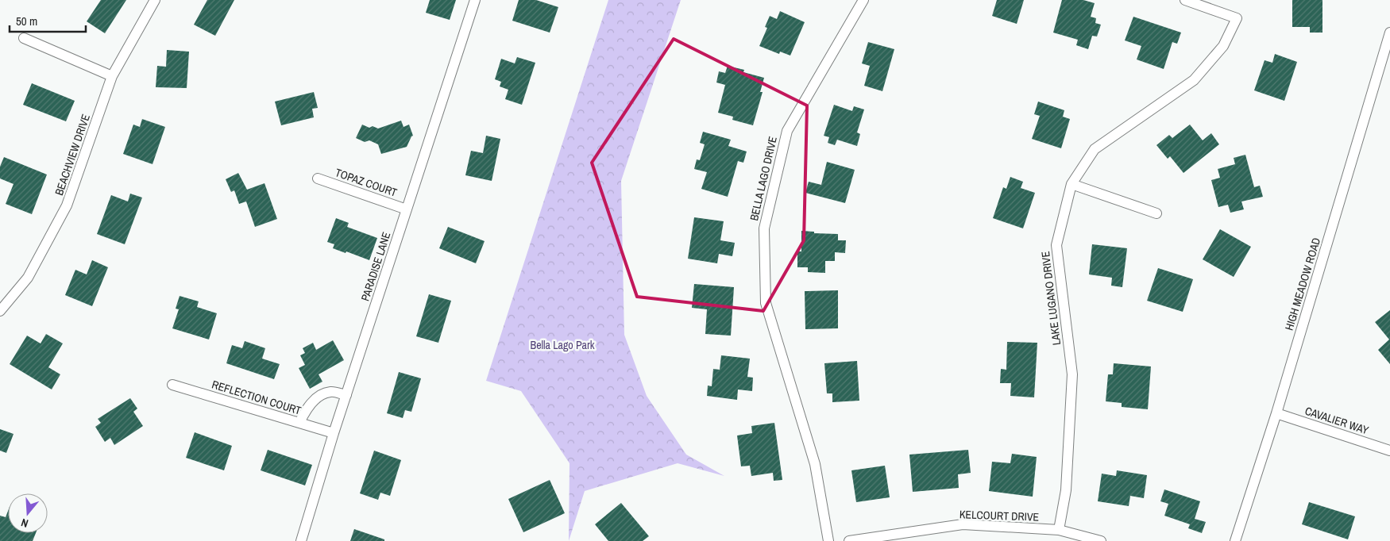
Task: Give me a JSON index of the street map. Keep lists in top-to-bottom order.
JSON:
{
  "streets": {
    "street": [
      "BEACHVIEW DRIVE",
      "BELLA LAGO DRIVE",
      "TOPAZ COURT",
      "PARADISE LANE",
      "HIGH MEADOW ROAD",
      "LAKE LUGANO DRIVE",
      "REFLECTION COURT",
      "CAVALIER WAY",
      "KELCOURT DRIVE"
    ]
  },
  "crossings": [
    ["TOPAZ COURT", "PARADISE LANE"],
    ["PARADISE LANE", "REFLECTION COURT"],
    ["HIGH MEADOW ROAD", "CAVALIER WAY"],
    ["LAKE LUGANO DRIVE", "KELCOURT DRIVE"]
  ],
  "parks": ["Bella Lago Park"],
  "scale_bar": "50 m",
  "north": "bottom"
}
